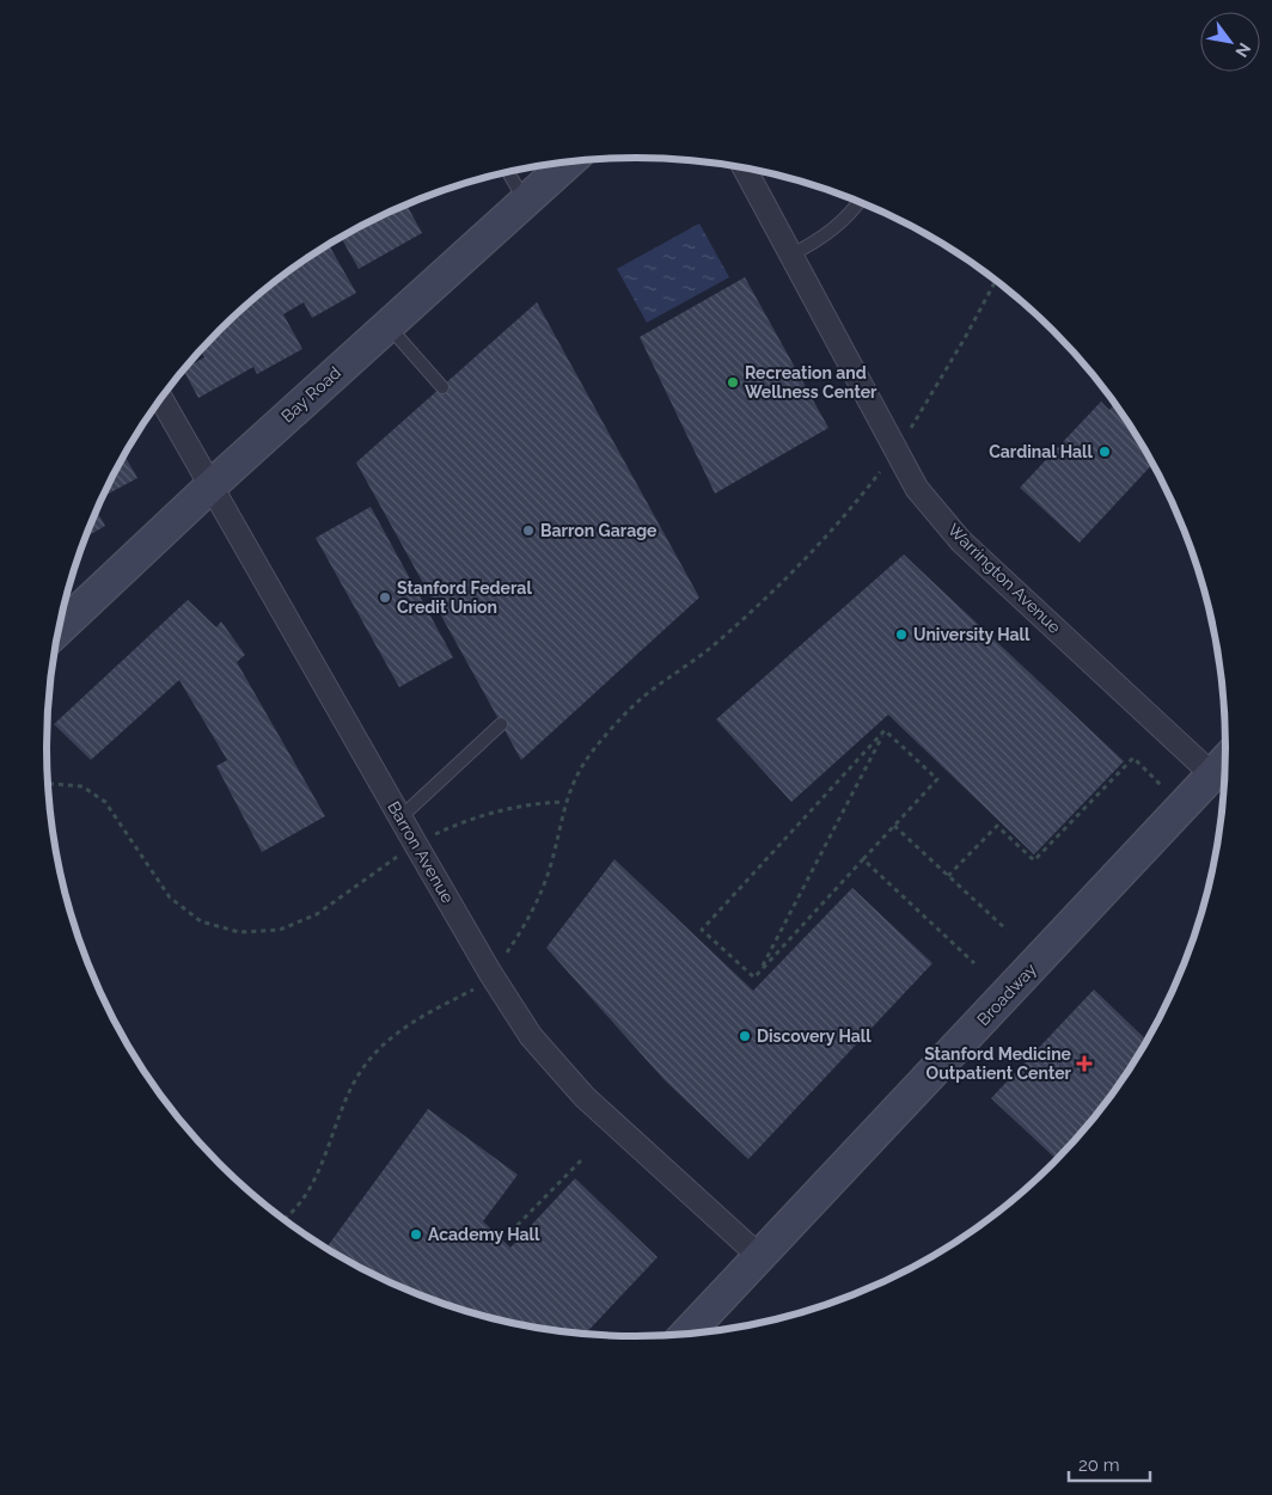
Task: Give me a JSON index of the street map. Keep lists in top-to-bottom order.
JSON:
{
  "streets": {
    "street": [
      "Bay Road",
      "Warrington Avenue",
      "Barron Avenue",
      "Broadway"
    ]
  },
  "crossings": [
    ["Bay Road", "Barron Avenue"],
    ["Warrington Avenue", "Broadway"],
    ["Barron Avenue", "Broadway"]
  ],
  "places": {
    "other": [
      "Recreation and Wellness Center",
      "Cardinal Hall",
      "Barron Garage",
      "Stanford Federal Credit Union",
      "University Hall",
      "Discovery Hall",
      "Academy Hall"
    ],
    "health": ["Stanford Medicine Outpatient Center"]
  },
  "scale_bar": "20 m",
  "north": "bottom right"
}
